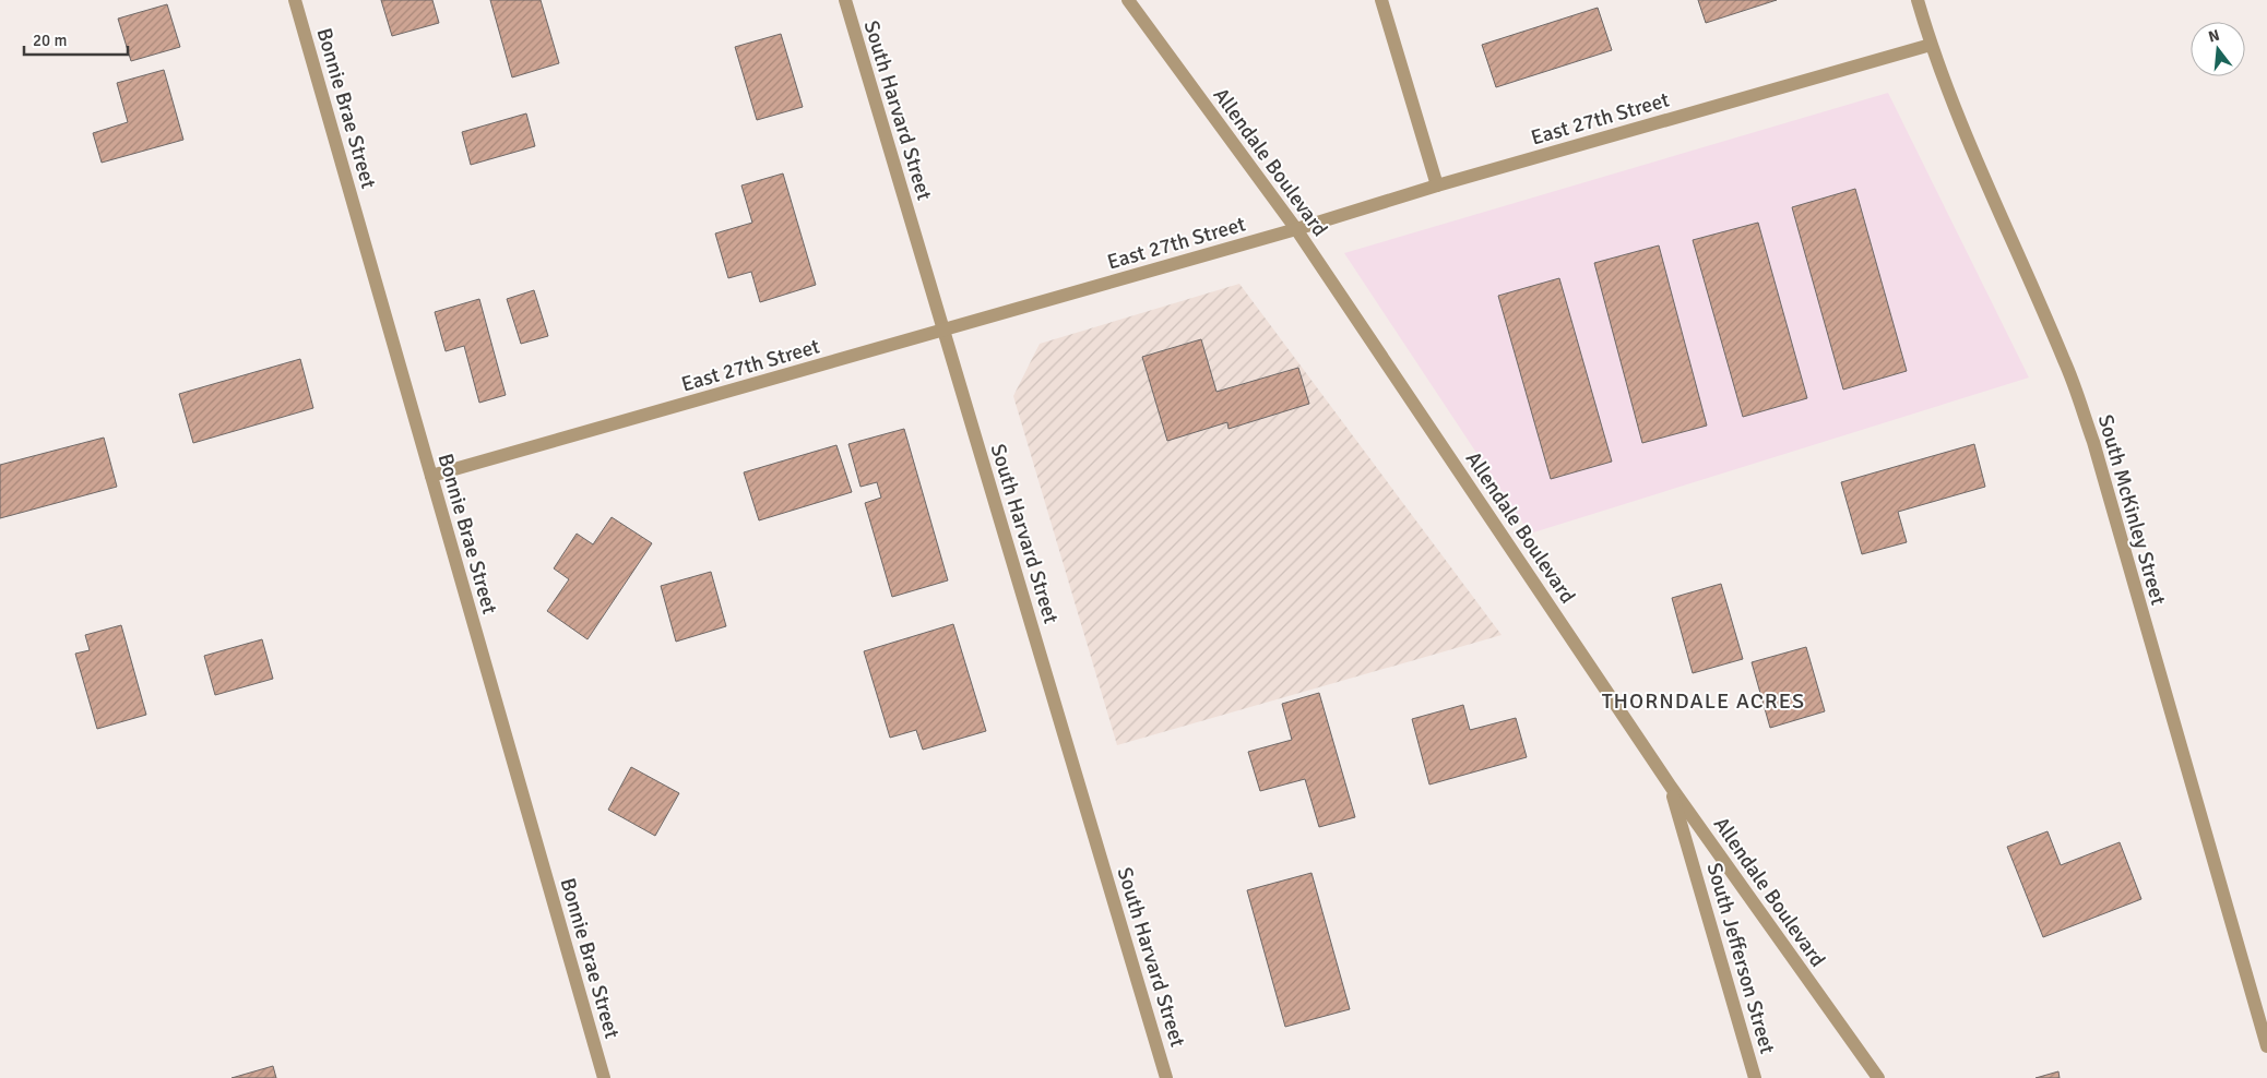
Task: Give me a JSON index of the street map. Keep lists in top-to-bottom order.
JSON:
{
  "streets": {
    "street": [
      "Bonnie Brae Street",
      "South Harvard Street",
      "East 27th Street",
      "Allendale Boulevard",
      "South McKinley Street",
      "South Jefferson Street"
    ]
  },
  "crossings": [
    ["Bonnie Brae Street", "East 27th Street"],
    ["South Harvard Street", "East 27th Street"],
    ["East 27th Street", "Allendale Boulevard"],
    ["East 27th Street", "South McKinley Street"],
    ["Allendale Boulevard", "South Jefferson Street"]
  ],
  "districts": ["THORNDALE ACRES"],
  "scale_bar": "20 m",
  "north": "top"
}
